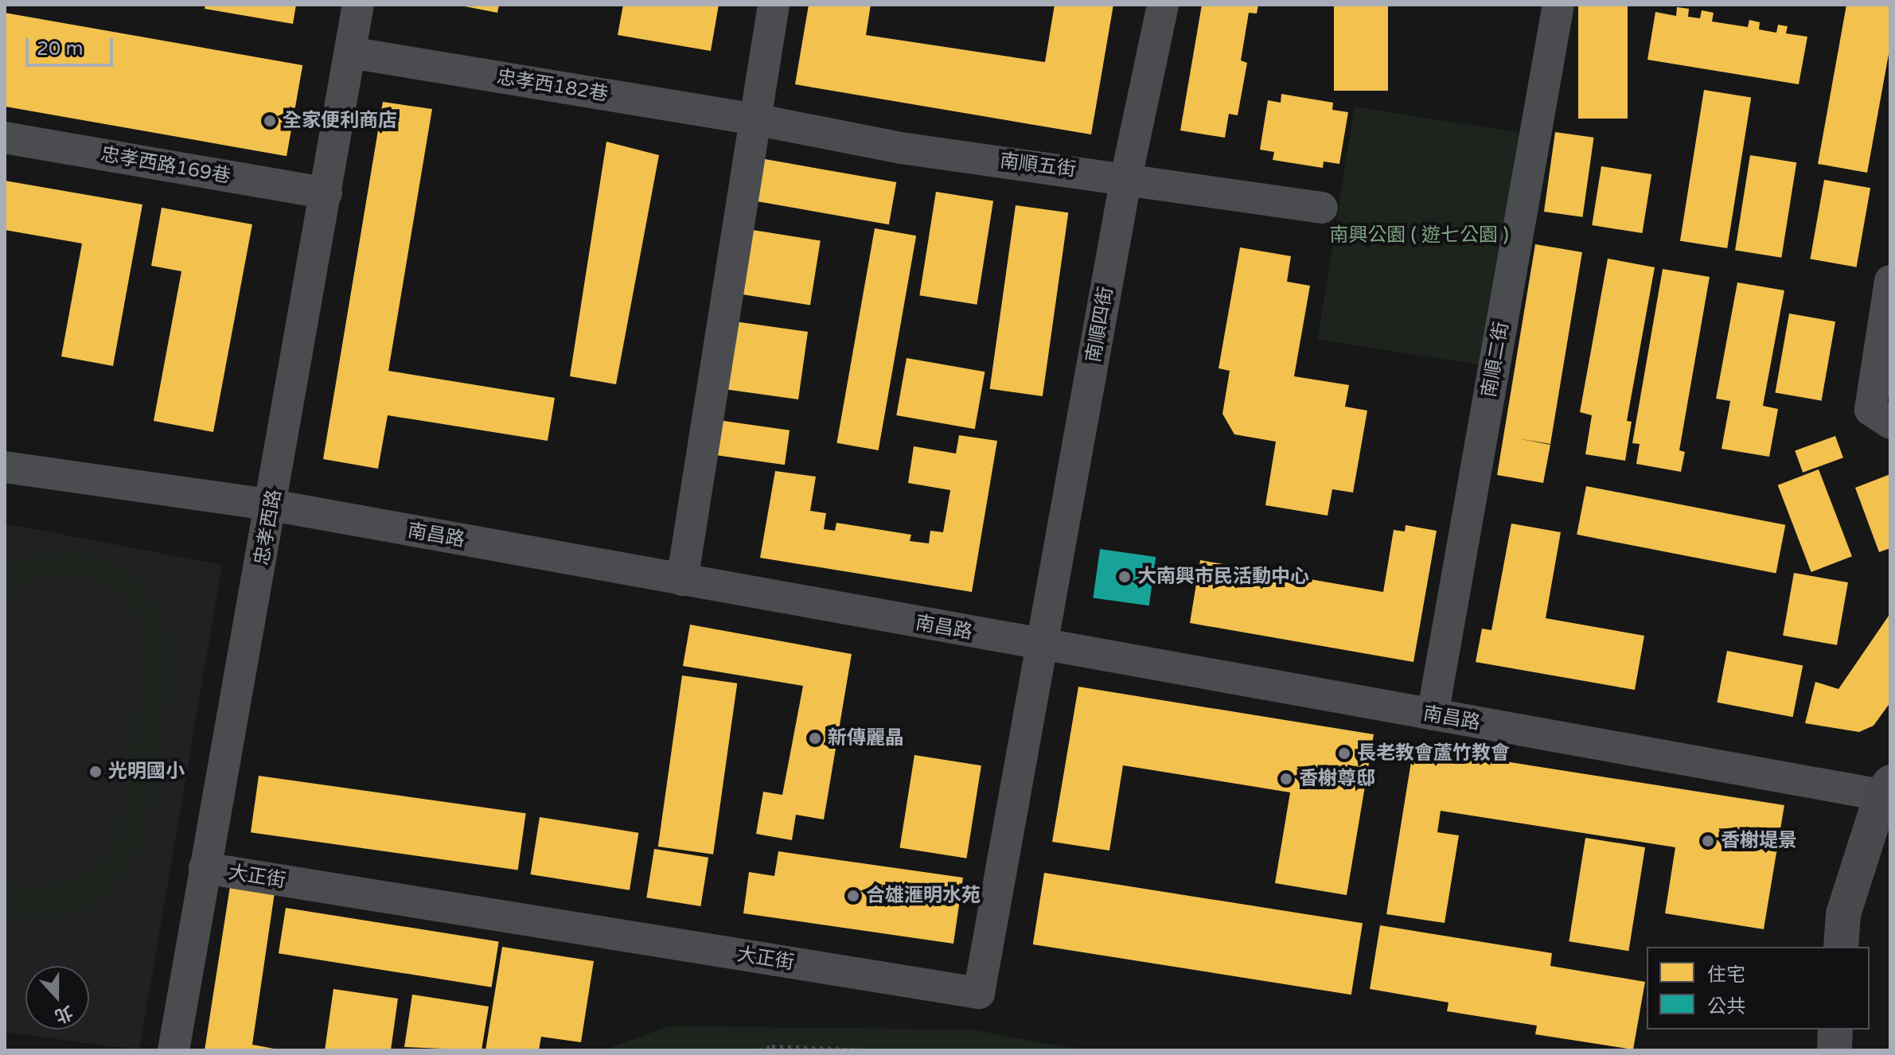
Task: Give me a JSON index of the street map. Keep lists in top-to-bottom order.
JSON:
{
  "streets": {
    "street": [
      "忠孝西182巷",
      "忠孝西路169巷",
      "南順五街",
      "南順四街",
      "南順二街",
      "忠孝西路",
      "南昌路",
      "大正街"
    ]
  },
  "crossings": [
    ["忠孝西182巷", "南順五街"],
    ["忠孝西182巷", "忠孝西路"],
    ["忠孝西路169巷", "忠孝西路"],
    ["南順五街", "南順四街"],
    ["南順四街", "南昌路"],
    ["南順四街", "大正街"],
    ["南順二街", "南昌路"],
    ["忠孝西路", "南昌路"],
    ["忠孝西路", "大正街"],
    ["南昌路", "大正街"]
  ],
  "parks": ["南興公園 ( 遊七公園 )"],
  "places": [
    "全家便利商店",
    "大南興市民活動中心",
    "新傳麗晶",
    "長老教會蘆竹教會",
    "光明國小",
    "香榭尊邸",
    "香榭堤景",
    "合雄滙明水苑"
  ],
  "legend": ["住宅", "公共"],
  "scale_bar": "20 m",
  "north": "bottom"
}
